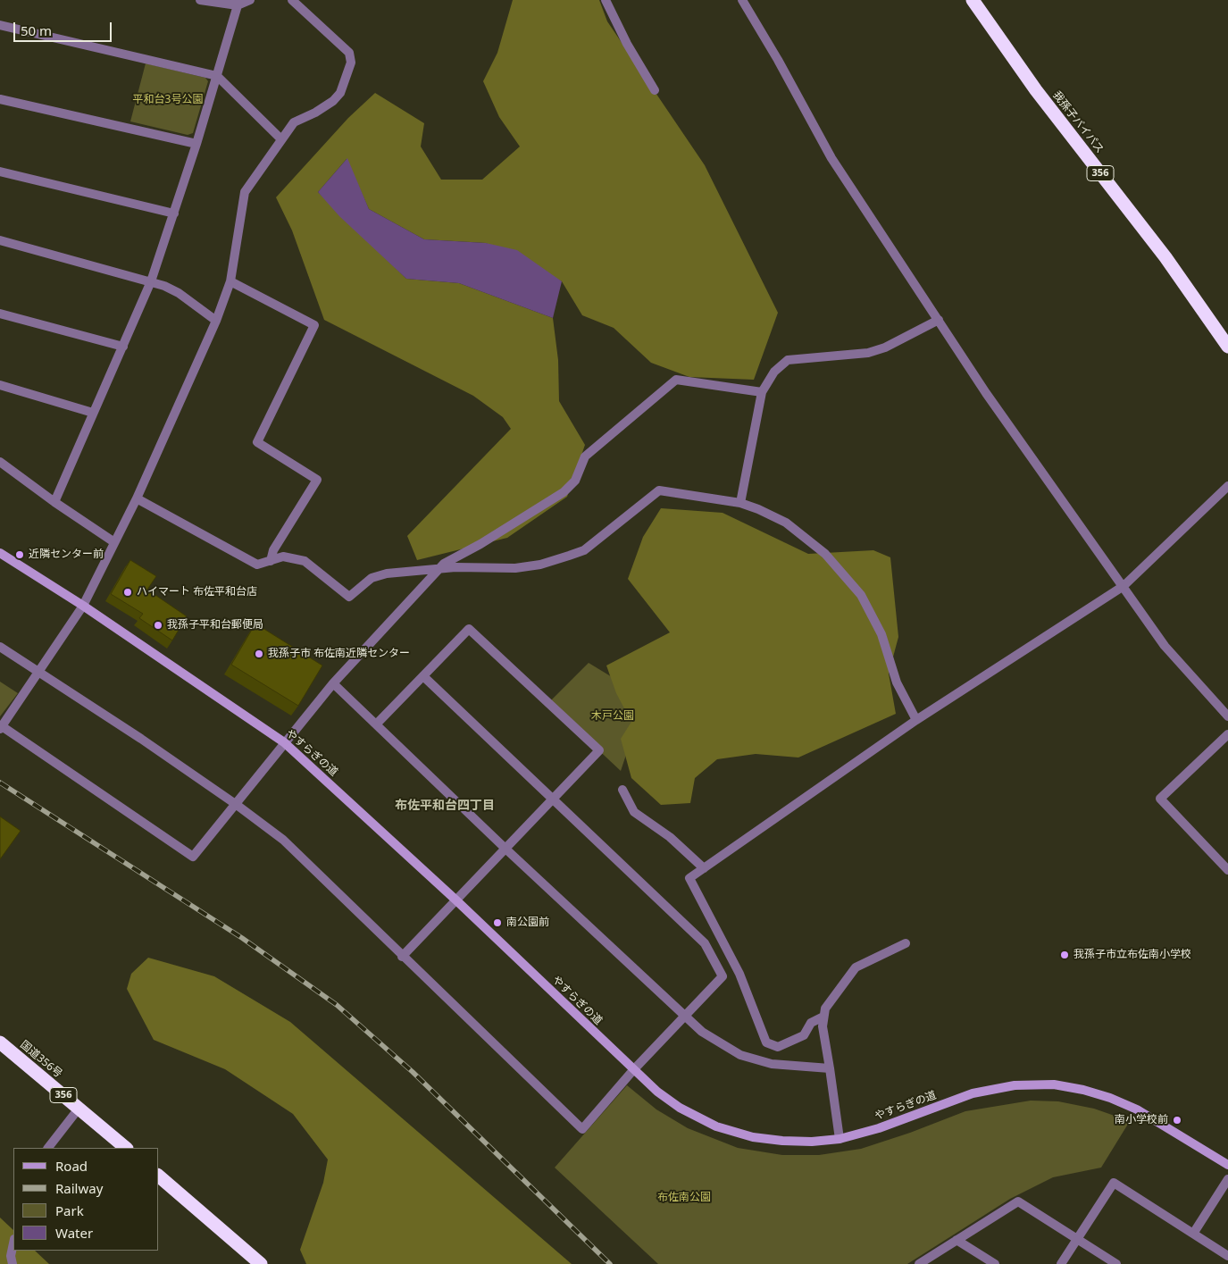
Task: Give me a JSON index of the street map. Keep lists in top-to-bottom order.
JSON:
{
  "streets": {
    "highway": ["我孫子バイパス", "356", "国道356号"],
    "street": ["やすらぎの道"]
  },
  "districts": ["布佐平和台四丁目"],
  "parks": ["平和台3号公園", "木戸公園", "布佐南公園"],
  "places": [
    "近隣センター前",
    "ハイマート 布佐平和台店",
    "我孫子平和台郵便局",
    "我孫子市 布佐南近隣センター",
    "南公園前",
    "我孫子市立布佐南小学校",
    "南小学校前"
  ],
  "legend": [
    "Road",
    "Railway",
    "Park",
    "Water"
  ],
  "scale_bar": "50 m"
}
